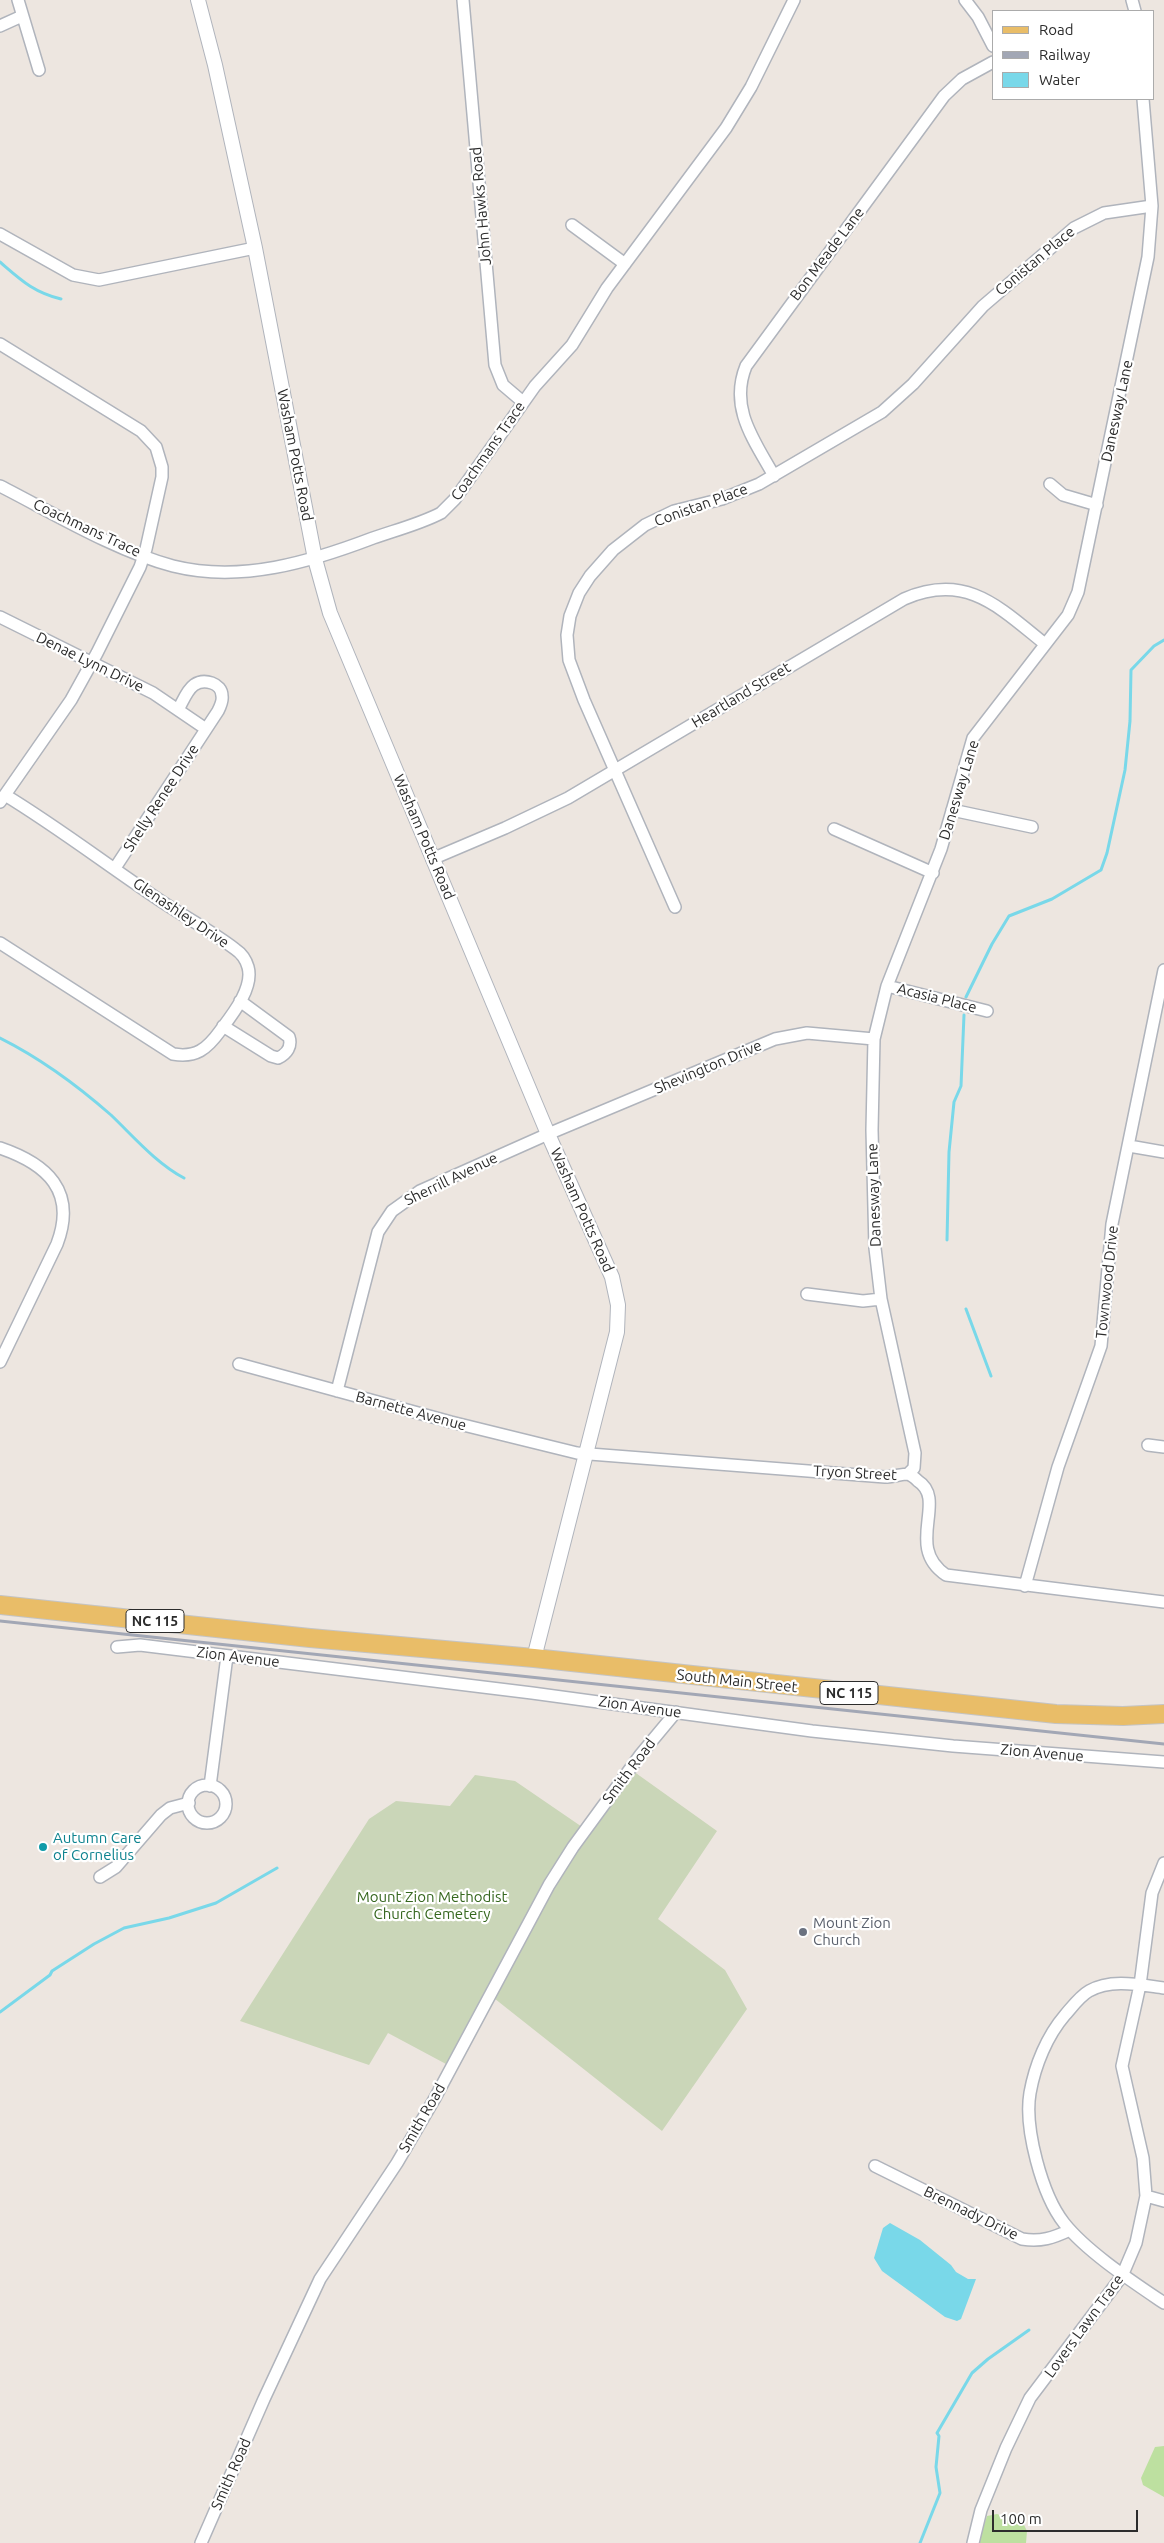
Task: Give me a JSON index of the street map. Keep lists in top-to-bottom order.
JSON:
{
  "streets": {
    "main road": ["NC 115", "South Main Street"],
    "street": [
      "John Hawks Road",
      "Bon Meade Lane",
      "Conistan Place",
      "Danesway Lane",
      "Coachmans Trace",
      "Washam Potts Road",
      "Denae Lynn Drive",
      "Heartland Street",
      "Shelly Renee Drive",
      "Glenashley Drive",
      "Acasia Place",
      "Shevington Drive",
      "Sherrill Avenue",
      "Townwood Drive",
      "Barnette Avenue",
      "Tryon Street",
      "Zion Avenue",
      "Smith Road",
      "Brennady Drive",
      "Lovers Lawn Trace"
    ]
  },
  "crossings": [
    ["John Hawks Road", "Coachmans Trace"],
    ["Bon Meade Lane", "Conistan Place"],
    ["Conistan Place", "Danesway Lane"],
    ["Conistan Place", "Heartland Street"],
    ["Danesway Lane", "Heartland Street"],
    ["Danesway Lane", "Acasia Place"],
    ["Danesway Lane", "Shevington Drive"],
    ["Danesway Lane", "Tryon Street"],
    ["Coachmans Trace", "Washam Potts Road"],
    ["Washam Potts Road", "Heartland Street"],
    ["Washam Potts Road", "Shevington Drive"],
    ["Washam Potts Road", "Sherrill Avenue"],
    ["Washam Potts Road", "Barnette Avenue"],
    ["Washam Potts Road", "Tryon Street"],
    ["Washam Potts Road", "South Main Street"],
    ["Denae Lynn Drive", "Shelly Renee Drive"],
    ["Shelly Renee Drive", "Glenashley Drive"],
    ["Shevington Drive", "Sherrill Avenue"],
    ["Sherrill Avenue", "Barnette Avenue"],
    ["Townwood Drive", "Tryon Street"],
    ["Barnette Avenue", "Tryon Street"],
    ["Zion Avenue", "Smith Road"]
  ],
  "parks": ["Mount Zion Methodist Church Cemetery"],
  "places": ["Autumn Care of Cornelius", "Mount Zion Church"],
  "legend": ["Road", "Railway", "Water"],
  "scale_bar": "100 m"
}
